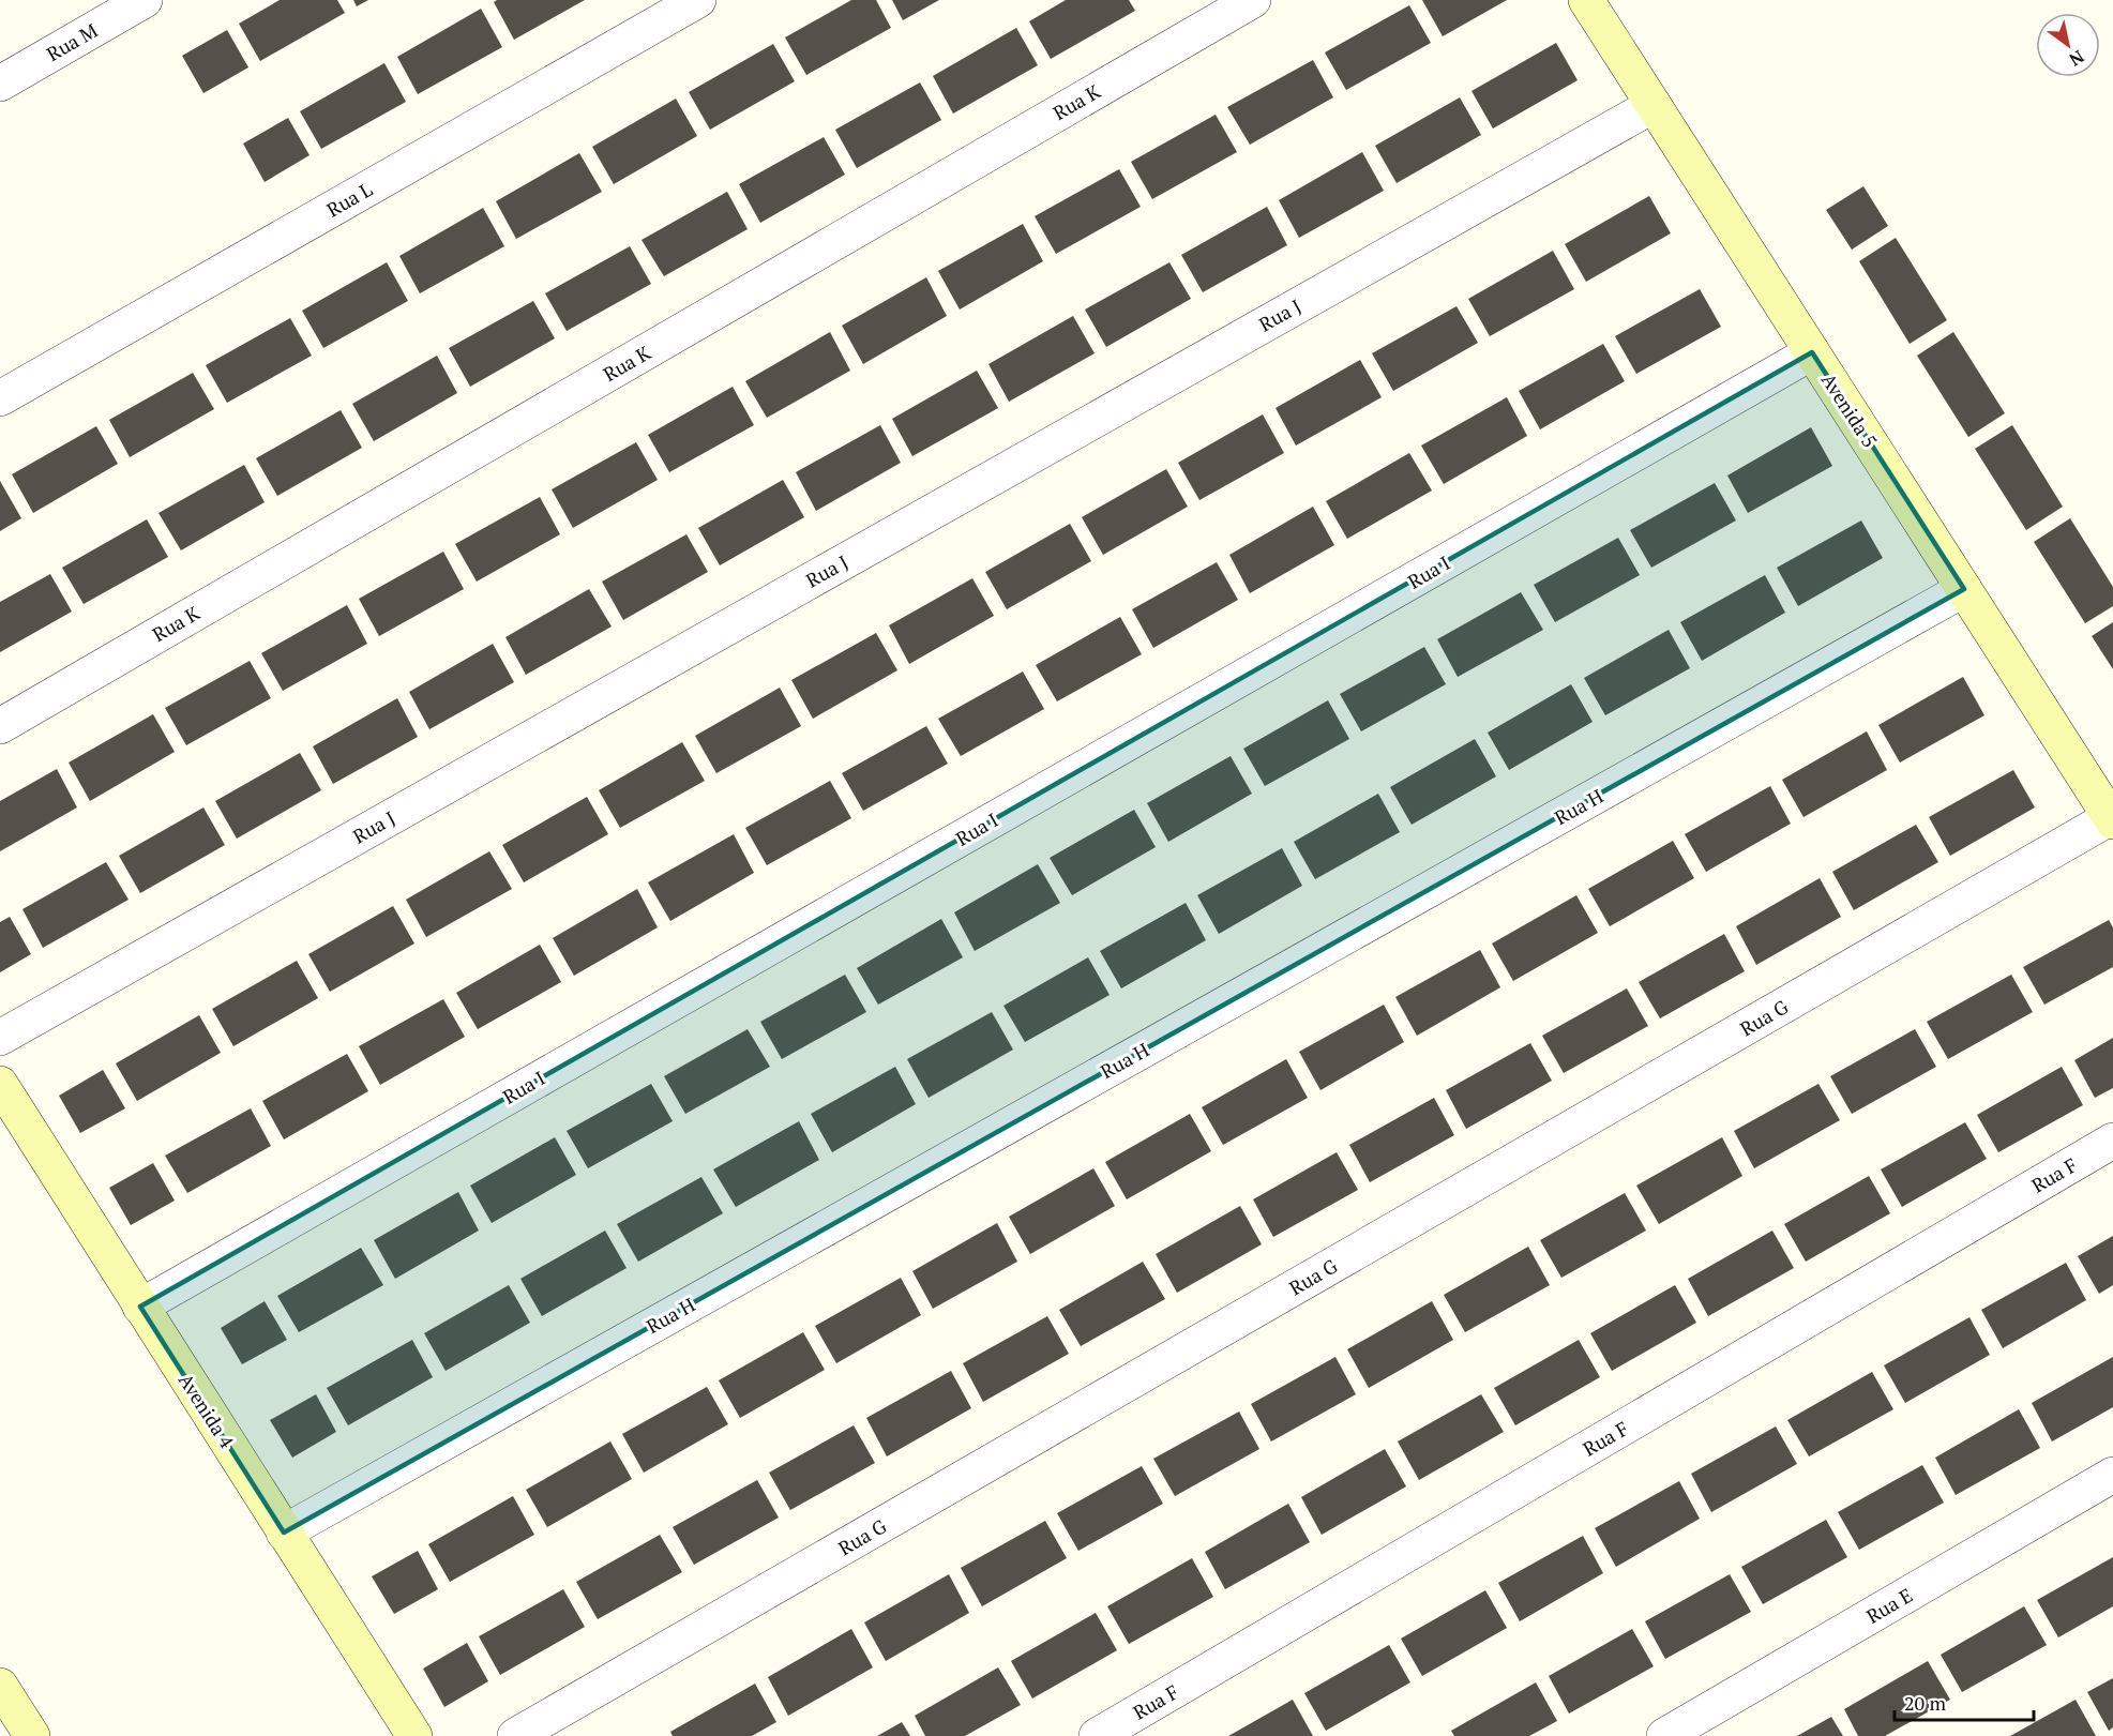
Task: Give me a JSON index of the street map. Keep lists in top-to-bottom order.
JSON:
{
  "streets": {
    "street": [
      "Rua M",
      "Rua K",
      "Rua L",
      "Rua J",
      "Avenida 5",
      "Rua I",
      "Rua H",
      "Rua G",
      "Rua F",
      "Avenida 4",
      "Rua E"
    ]
  },
  "crossings": [
    ["Rua J", "Avenida 5"],
    ["Avenida 5", "Rua I"],
    ["Avenida 5", "Rua H"],
    ["Avenida 5", "Rua G"],
    ["Rua I", "Avenida 4"],
    ["Rua H", "Avenida 4"]
  ],
  "scale_bar": "20 m",
  "north": "bottom right"
}
